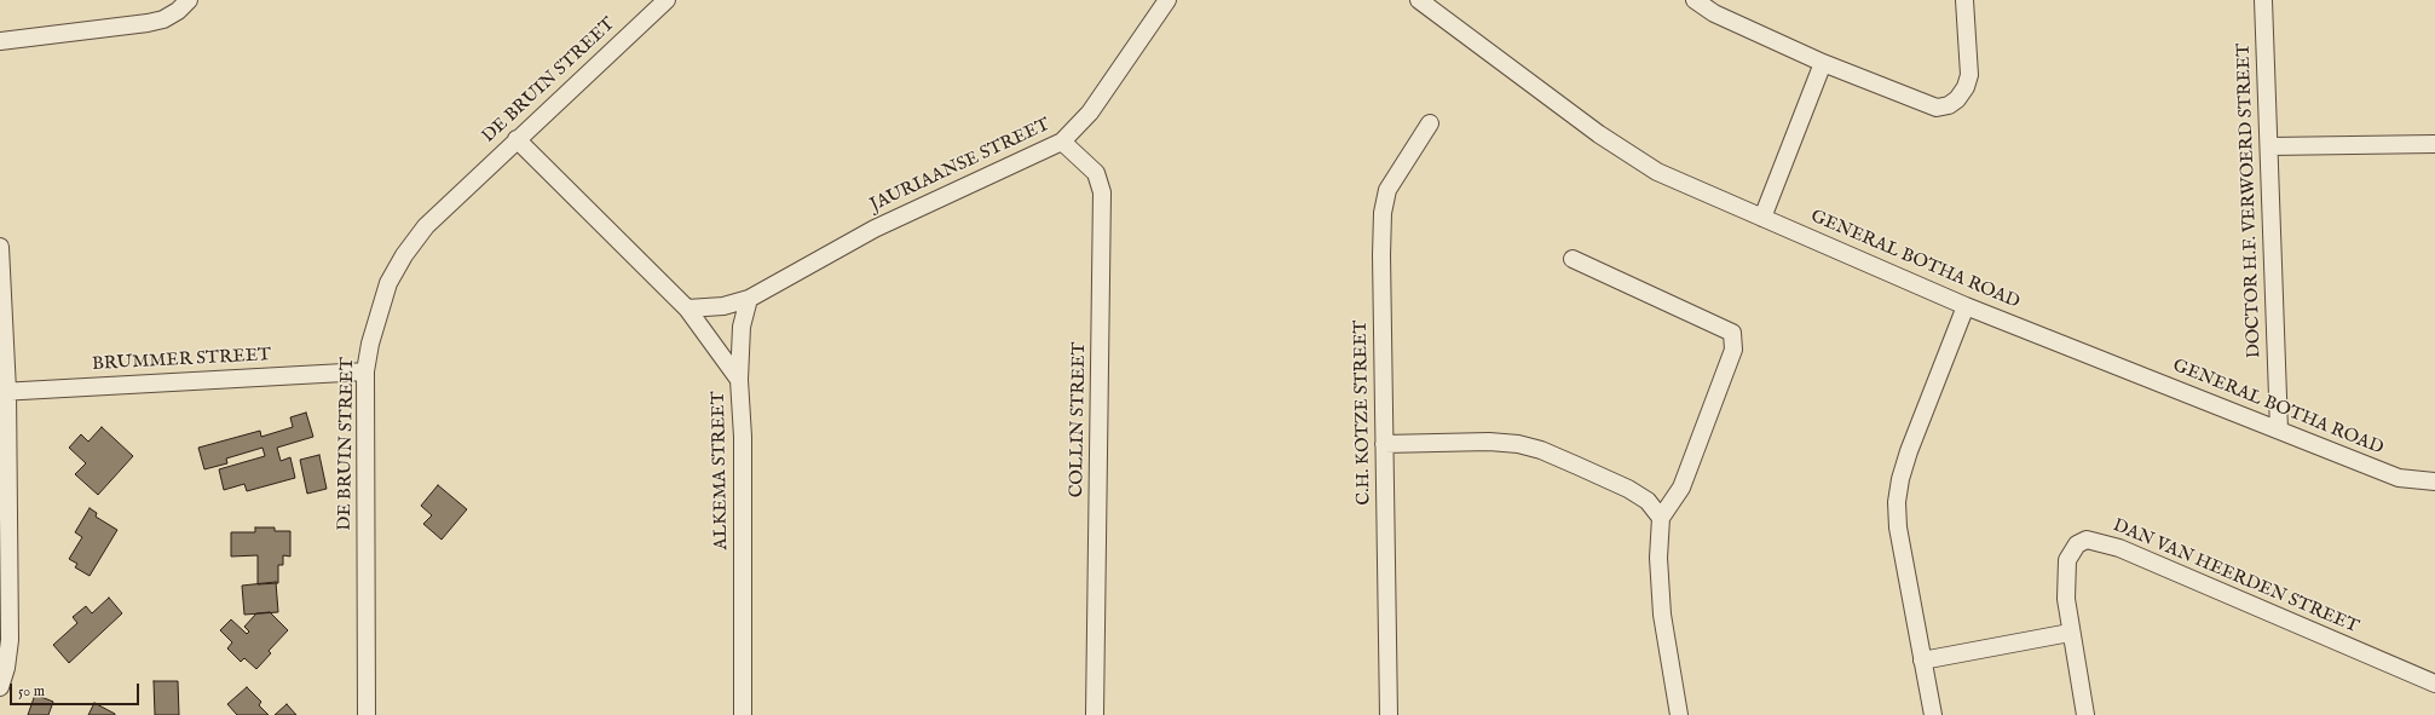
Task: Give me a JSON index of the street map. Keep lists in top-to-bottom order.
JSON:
{
  "streets": {
    "street": [
      "DE BRUIN STREET",
      "JAURIAANSE STREET",
      "DOCTOR H.F. VERWOERD STREET",
      "GENERAL BOTHA ROAD",
      "BRUMMER STREET",
      "C.H. KOTZE STREET",
      "COLLIN STREET",
      "ALKEMA STREET",
      "DAN VAN HEERDEN STREET"
    ]
  },
  "crossings": [
    ["DE BRUIN STREET", "BRUMMER STREET"],
    ["DE BRUIN STREET", "ALKEMA STREET"],
    ["JAURIAANSE STREET", "COLLIN STREET"],
    ["JAURIAANSE STREET", "ALKEMA STREET"],
    ["DOCTOR H.F. VERWOERD STREET", "GENERAL BOTHA ROAD"]
  ],
  "scale_bar": "50 m"
}
